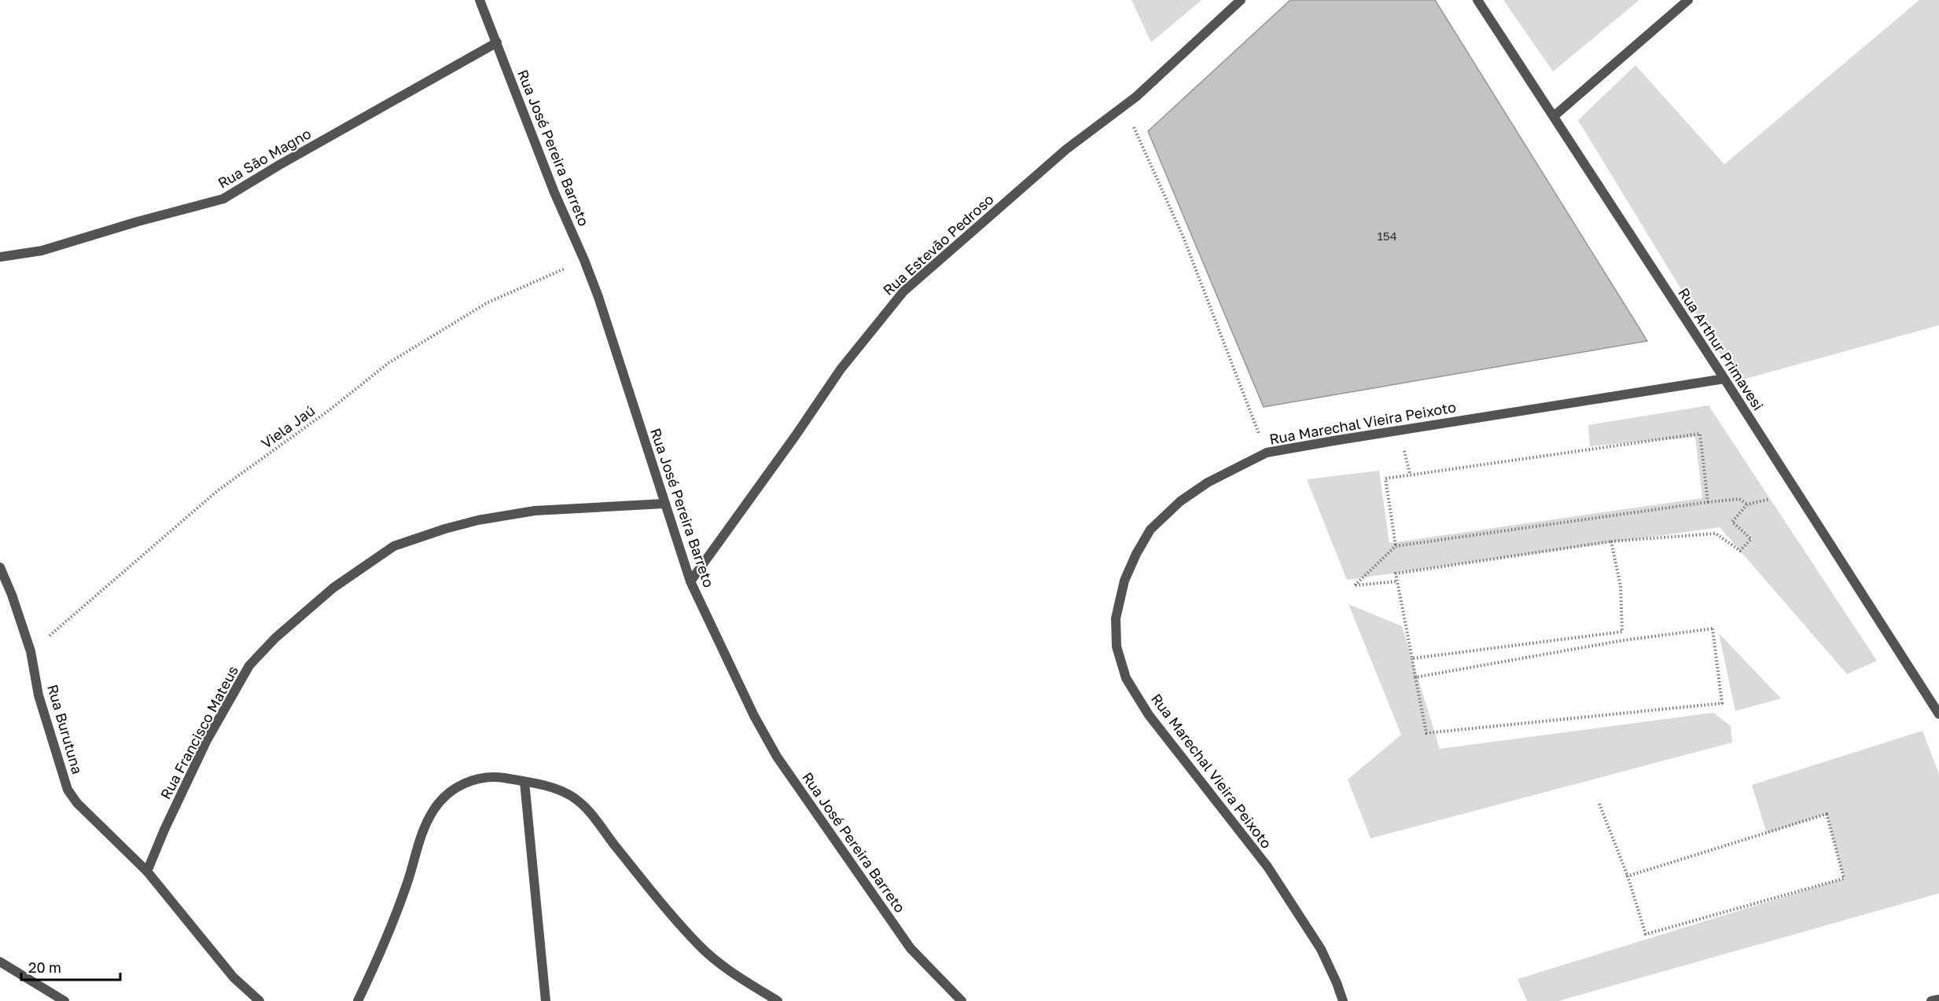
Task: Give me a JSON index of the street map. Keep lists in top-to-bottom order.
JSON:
{
  "streets": {
    "street": [
      "Rua José Pereira Barreto",
      "Rua São Magno",
      "Rua Estevão Pedroso",
      "Rua Arthur Primavesi",
      "Rua Marechal Vieira Peixoto",
      "Rua Burutuna",
      "Rua Francisco Mateus"
    ],
    "path": ["Viela Jaú"]
  },
  "crossings": [
    ["Rua José Pereira Barreto", "Rua São Magno"],
    ["Rua José Pereira Barreto", "Rua Estevão Pedroso"],
    ["Rua José Pereira Barreto", "Viela Jaú"],
    ["Rua José Pereira Barreto", "Rua Francisco Mateus"],
    ["Rua Arthur Primavesi", "Rua Marechal Vieira Peixoto"],
    ["Viela Jaú", "Rua Burutuna"],
    ["Rua Burutuna", "Rua Francisco Mateus"]
  ],
  "house_numbers": ["154"],
  "scale_bar": "20 m"
}
